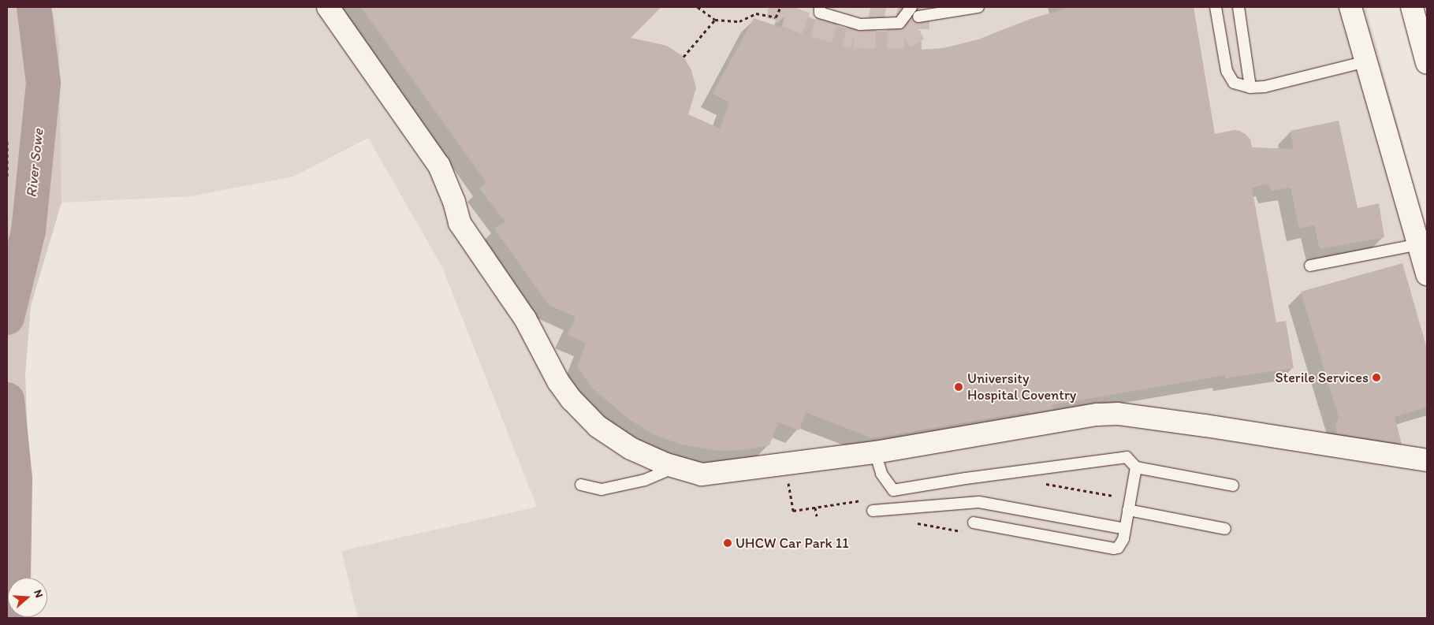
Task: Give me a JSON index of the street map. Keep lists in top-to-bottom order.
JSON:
{
  "water": ["River Sowe"],
  "places": ["Sterile Services", "University Hospital Coventry", "UHCW Car Park 11"],
  "north": "right"
}
